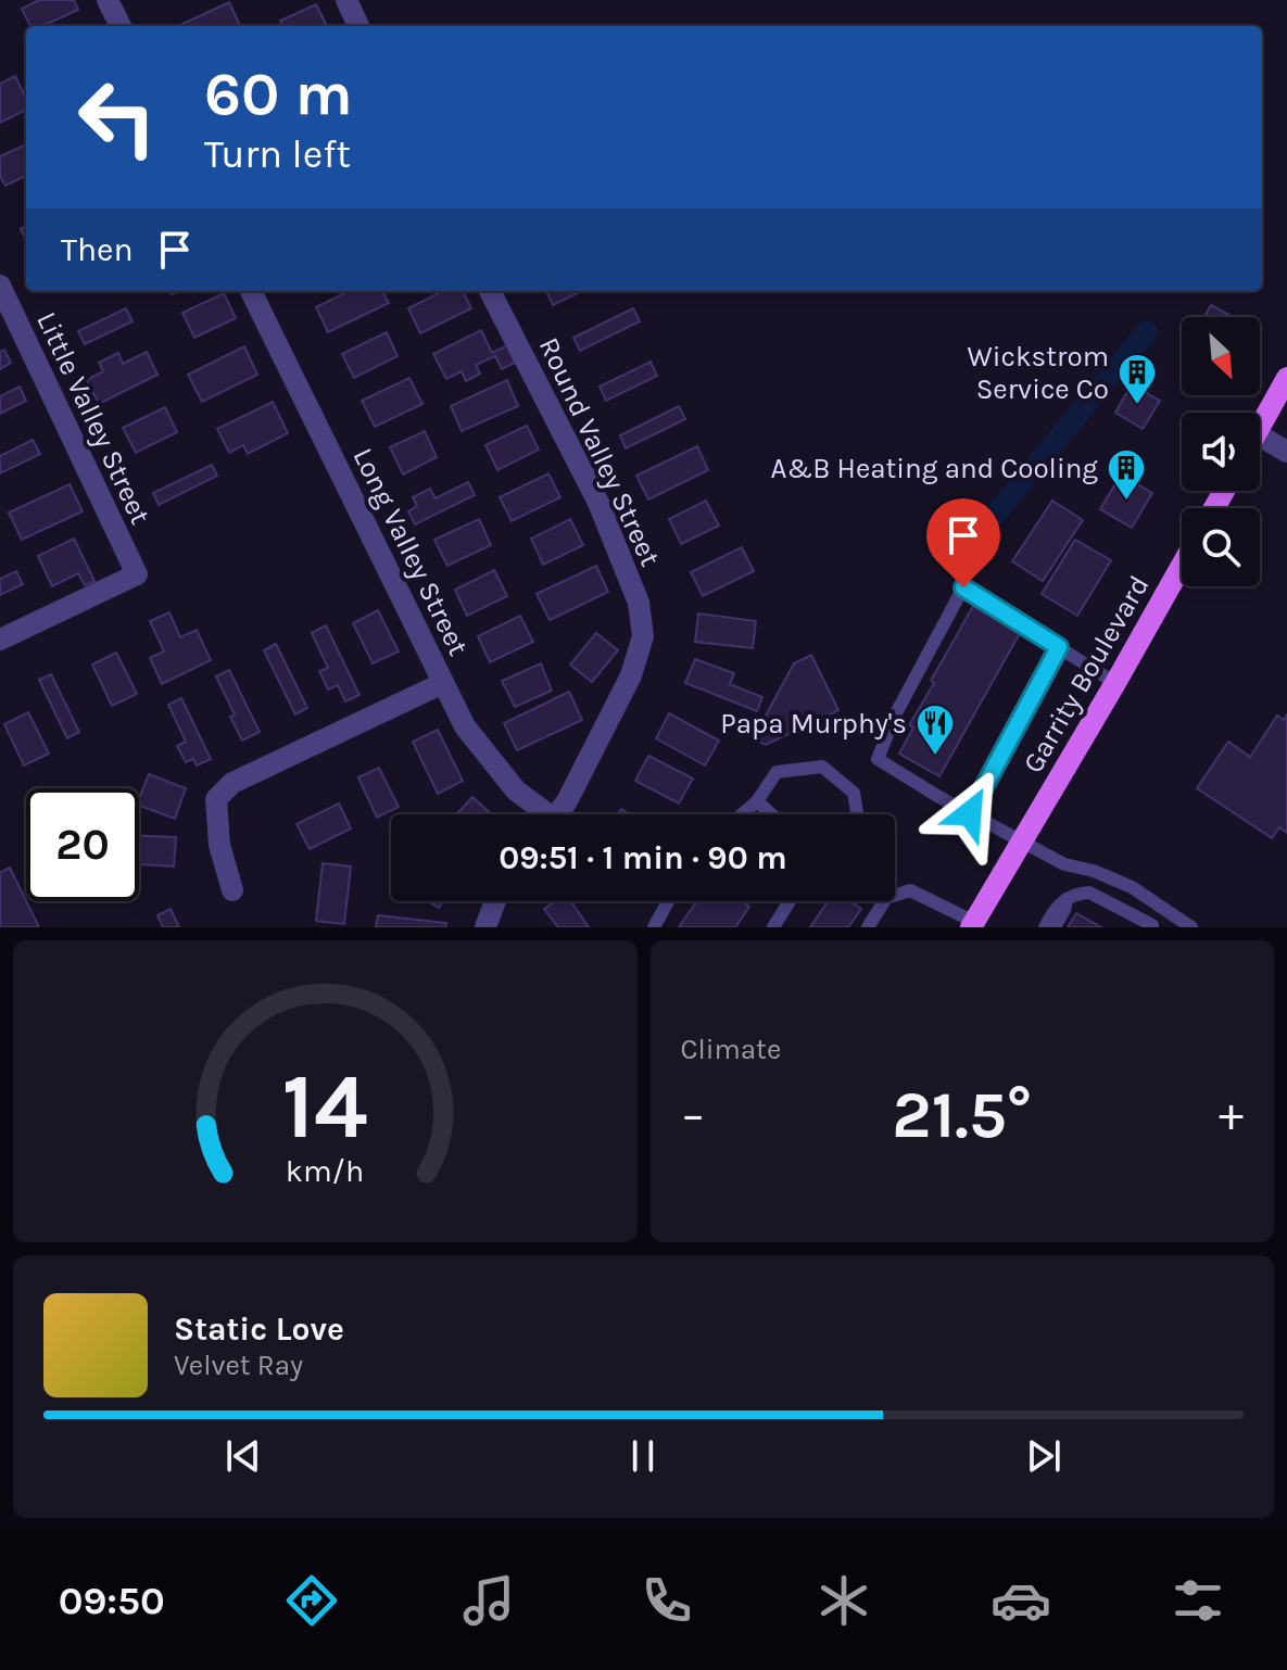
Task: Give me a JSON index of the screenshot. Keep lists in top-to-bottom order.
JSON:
{
  "streets": {
    "main road": ["Garrity Boulevard"],
    "street": ["Little Valley Street", "Round Valley Street", "Long Valley Street"]
  },
  "places": {
    "building": ["Wickstrom Service Co", "A&B Heating and Cooling"],
    "restaurant": ["Papa Murphy's"]
  },
  "north": "bottom right",
  "page": {
    "turn": ["60 m", "Turn left"],
    "then": "Then",
    "limit": "20",
    "trip": "09:51 · 1 min · 90 m",
    "tile": "Climate",
    "heat": ["−", "21.5°", "+"],
    "song": ["Static Love", "Velvet Ray"],
    "tabs": "09:50",
    "gauge": ["14", "km/h"]
  }
}
